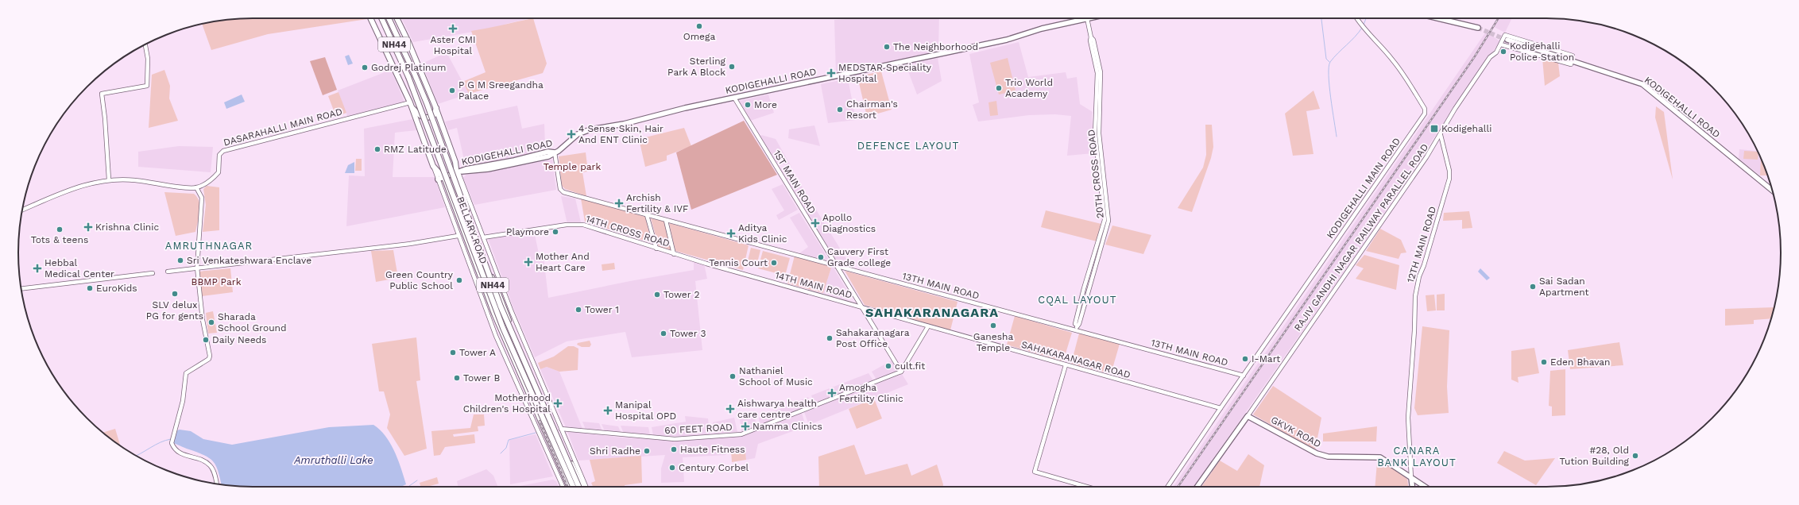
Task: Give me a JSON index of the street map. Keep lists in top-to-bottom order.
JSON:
{
  "streets": {
    "highway": ["NH44", "BELLARY ROAD"],
    "main road": ["KODIGEHALLI ROAD", "GKVK ROAD"],
    "street": [
      "DASARAHALLI MAIN ROAD",
      "20TH CROSS ROAD",
      "1ST MAIN ROAD",
      "KODIGEHALLI MAIN ROAD",
      "14TH CROSS ROAD",
      "RAJIV GANDHI NAGAR RAILWAY PARALLEL ROAD",
      "12TH MAIN ROAD",
      "14TH MAIN ROAD",
      "13TH MAIN ROAD",
      "SAHAKARANAGAR ROAD",
      "60 FEET ROAD"
    ]
  },
  "crossings": [
    ["KODIGEHALLI ROAD", "20TH CROSS ROAD"],
    ["KODIGEHALLI ROAD", "1ST MAIN ROAD"],
    ["KODIGEHALLI ROAD", "BELLARY ROAD"],
    ["KODIGEHALLI ROAD", "RAJIV GANDHI NAGAR RAILWAY PARALLEL ROAD"],
    ["KODIGEHALLI ROAD", "13TH MAIN ROAD"],
    ["DASARAHALLI MAIN ROAD", "BELLARY ROAD"],
    ["20TH CROSS ROAD", "13TH MAIN ROAD"],
    ["1ST MAIN ROAD", "14TH MAIN ROAD"],
    ["1ST MAIN ROAD", "13TH MAIN ROAD"],
    ["1ST MAIN ROAD", "SAHAKARANAGAR ROAD"],
    ["1ST MAIN ROAD", "60 FEET ROAD"],
    ["KODIGEHALLI MAIN ROAD", "13TH MAIN ROAD"],
    ["14TH CROSS ROAD", "14TH MAIN ROAD"],
    ["RAJIV GANDHI NAGAR RAILWAY PARALLEL ROAD", "12TH MAIN ROAD"],
    ["RAJIV GANDHI NAGAR RAILWAY PARALLEL ROAD", "GKVK ROAD"],
    ["12TH MAIN ROAD", "GKVK ROAD"],
    ["14TH MAIN ROAD", "SAHAKARANAGAR ROAD"]
  ],
  "districts": [
    "DEFENCE LAYOUT",
    "AMRUTHNAGAR",
    "CQAL LAYOUT",
    "SAHAKARANAGARA",
    "CANARA BANK LAYOUT"
  ],
  "water": ["Amruthalli Lake"],
  "parks": ["Temple park", "BBMP Park"],
  "places": {
    "other": [
      "Omega",
      "The Neighborhood",
      "Kodigehalli Police Station",
      "Sterling Park A Block",
      "Godrej Platinum",
      "Trio World Academy",
      "P G M Sreegandha Palace",
      "More",
      "Chairman's Resort",
      "RMZ Latitude",
      "Tots & teens",
      "Playmore",
      "Cauvery First Grade college",
      "Sri Venkateshwara Enclave",
      "Tennis Court",
      "Green Country Public School",
      "Sai Sadan Apartment",
      "EuroKids",
      "SLV delux PG for gents",
      "Tower 2",
      "Tower 1",
      "Sharada School Ground",
      "Ganesha Temple",
      "Tower 3",
      "Sahakaranagara Post Office",
      "Daily Needs",
      "Tower A",
      "I-Mart",
      "Eden Bhavan",
      "cult.fit",
      "Nathaniel School of Music",
      "Tower B",
      "Haute Fitness",
      "Shri Radhe",
      "#28, Old Tution Building",
      "Century Corbel"
    ],
    "health": [
      "Aster CMI Hospital",
      "MEDSTAR Speciality Hospital",
      "4 Sense Skin, Hair And ENT Clinic",
      "Archish Fertility & IVF",
      "Apollo Diagnostics",
      "Krishna Clinic",
      "Aditya Kids Clinic",
      "Mother And Heart Care",
      "Hebbal Medical Center",
      "Amogha Fertility Clinic",
      "Motherhood Children's Hospital",
      "Aishwarya health care centre",
      "Manipal Hospital OPD",
      "Namma Clinics"
    ],
    "transit": ["Kodigehalli"]
  }
}
